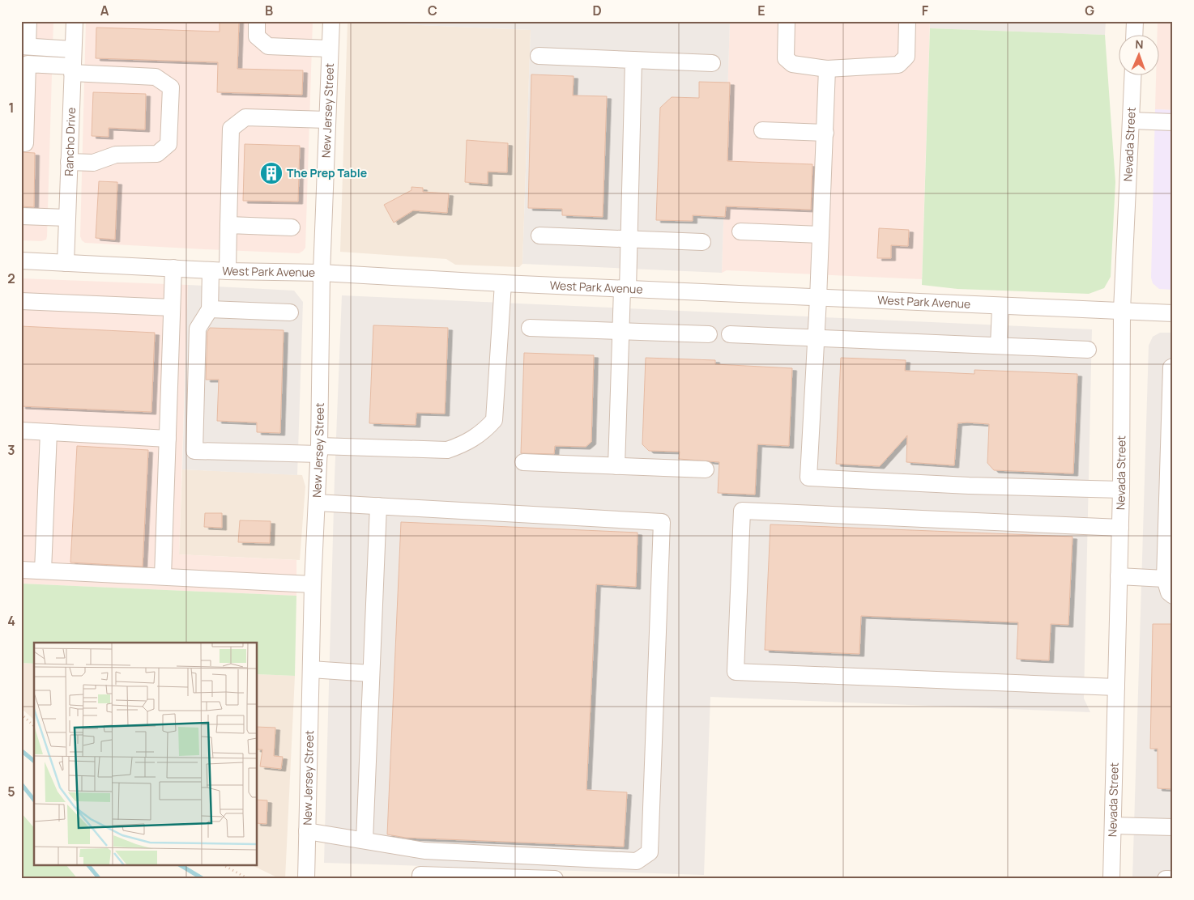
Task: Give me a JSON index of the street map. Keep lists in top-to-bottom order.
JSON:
{
  "streets": {
    "street": [
      "New Jersey Street",
      "Rancho Drive",
      "Nevada Street",
      "West Park Avenue"
    ]
  },
  "crossings": [
    ["New Jersey Street", "West Park Avenue"],
    ["Rancho Drive", "West Park Avenue"],
    ["Nevada Street", "West Park Avenue"]
  ],
  "places": {
    "building": ["The Prep Table"]
  },
  "north": "top",
  "grid": {
    "columns": [
      "A",
      "B",
      "C",
      "D",
      "E",
      "F",
      "G"
    ],
    "rows": [
      "1",
      "2",
      "3",
      "4",
      "5"
    ]
  }
}
